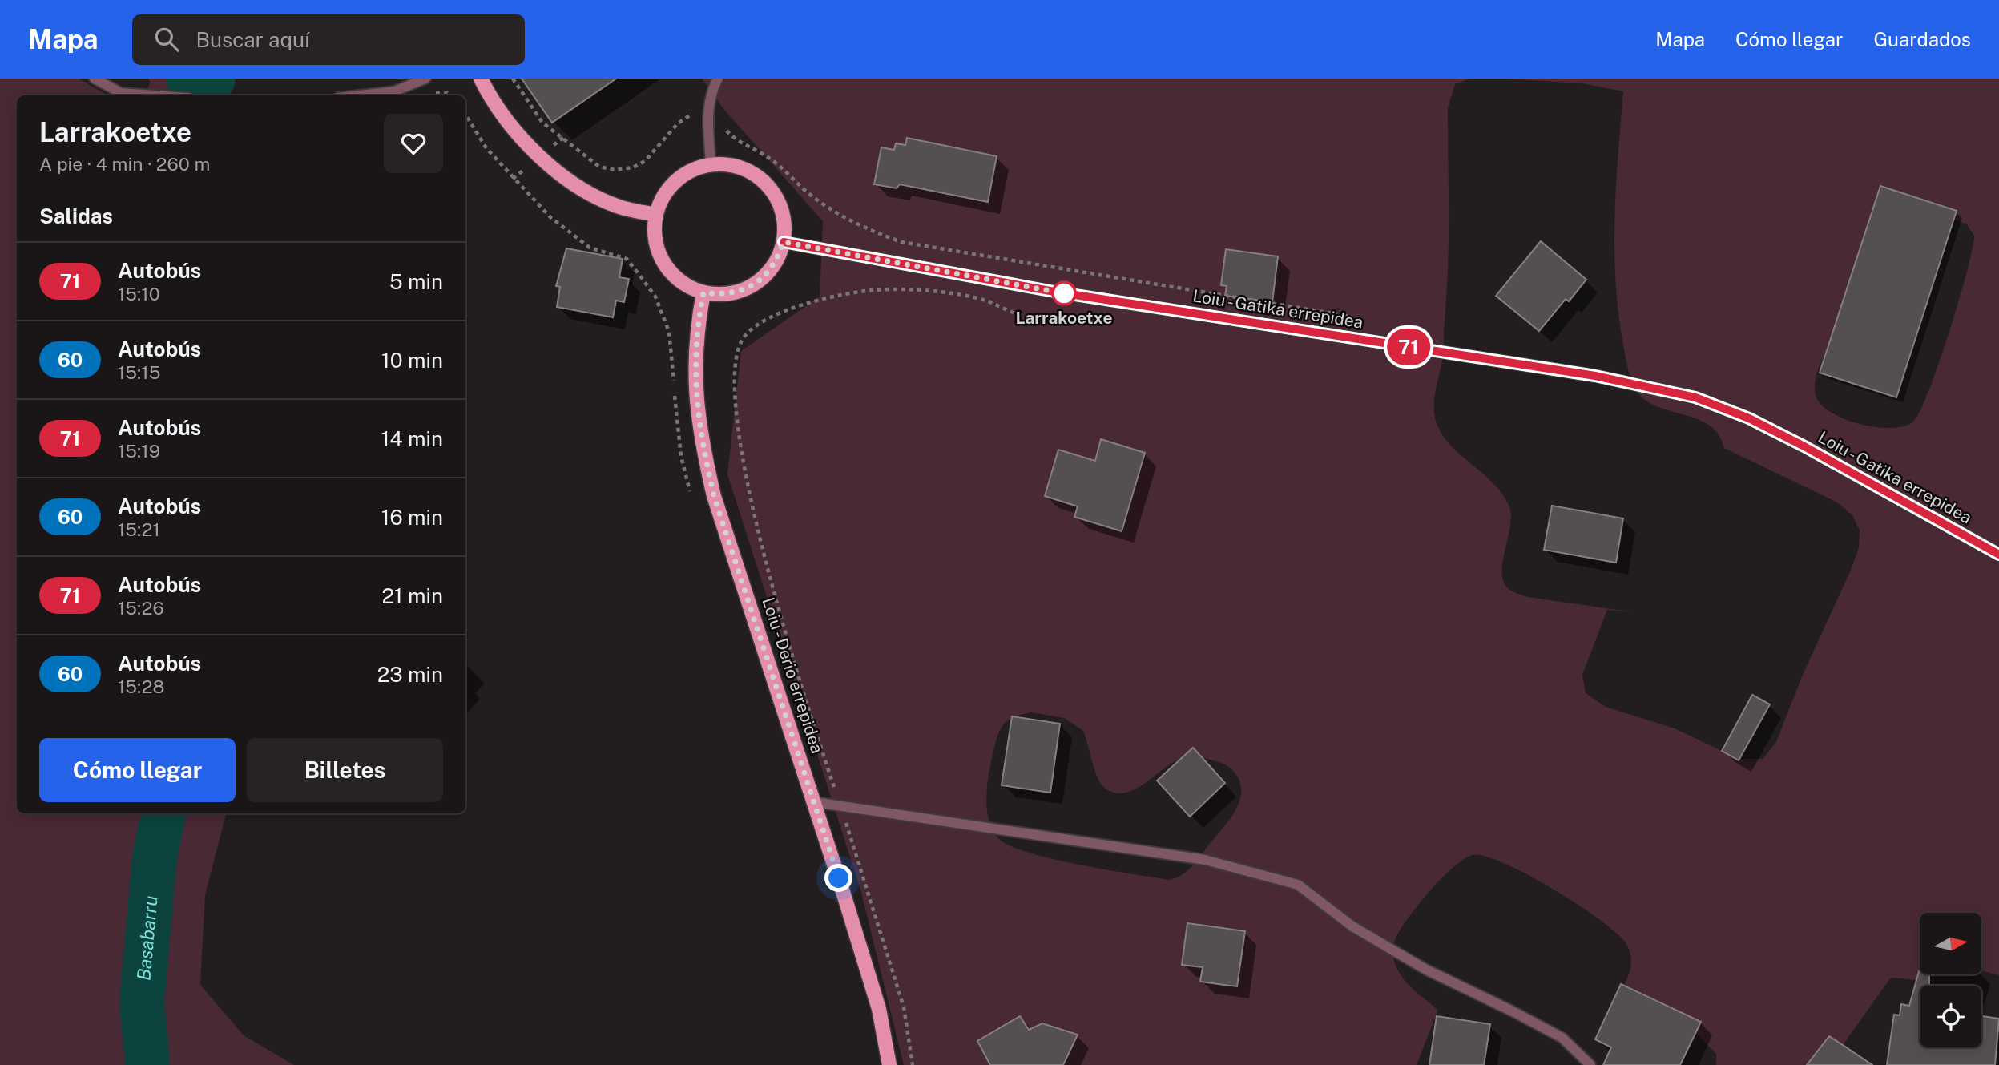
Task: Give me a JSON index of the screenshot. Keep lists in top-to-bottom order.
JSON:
{
  "streets": {
    "main road": ["Loiu - Derio errepidea"],
    "street": ["Loiu - Gatika errepidea"]
  },
  "crossings": [
    ["Loiu - Gatika errepidea", "Loiu - Derio errepidea"]
  ],
  "water": ["Basabarru"],
  "places": ["Larrakoetxe"],
  "lines": ["bus line 71"],
  "north": "right",
  "page": {
    "header": "Mapa",
    "search": "Buscar aquí",
    "nav": ["Mapa", "Cómo llegar", "Guardados"],
    "on_map": "71",
    "heading": [
      ["Larrakoetxe", "A pie · 4 min · 260 m"],
      "Salidas"
    ],
    "list": [
      {
        "mark": "71",
        "name": "Autobús",
        "note": "15:10",
        "value": "5 min"
      },
      {
        "mark": "60",
        "name": "Autobús",
        "note": "15:15",
        "value": "10 min"
      },
      {
        "mark": "71",
        "name": "Autobús",
        "note": "15:19",
        "value": "14 min"
      },
      {
        "mark": "60",
        "name": "Autobús",
        "note": "15:21",
        "value": "16 min"
      },
      {
        "mark": "71",
        "name": "Autobús",
        "note": "15:26",
        "value": "21 min"
      },
      {
        "mark": "60",
        "name": "Autobús",
        "note": "15:28",
        "value": "23 min"
      }
    ],
    "buttons": ["Cómo llegar", "Billetes"]
  }
}
